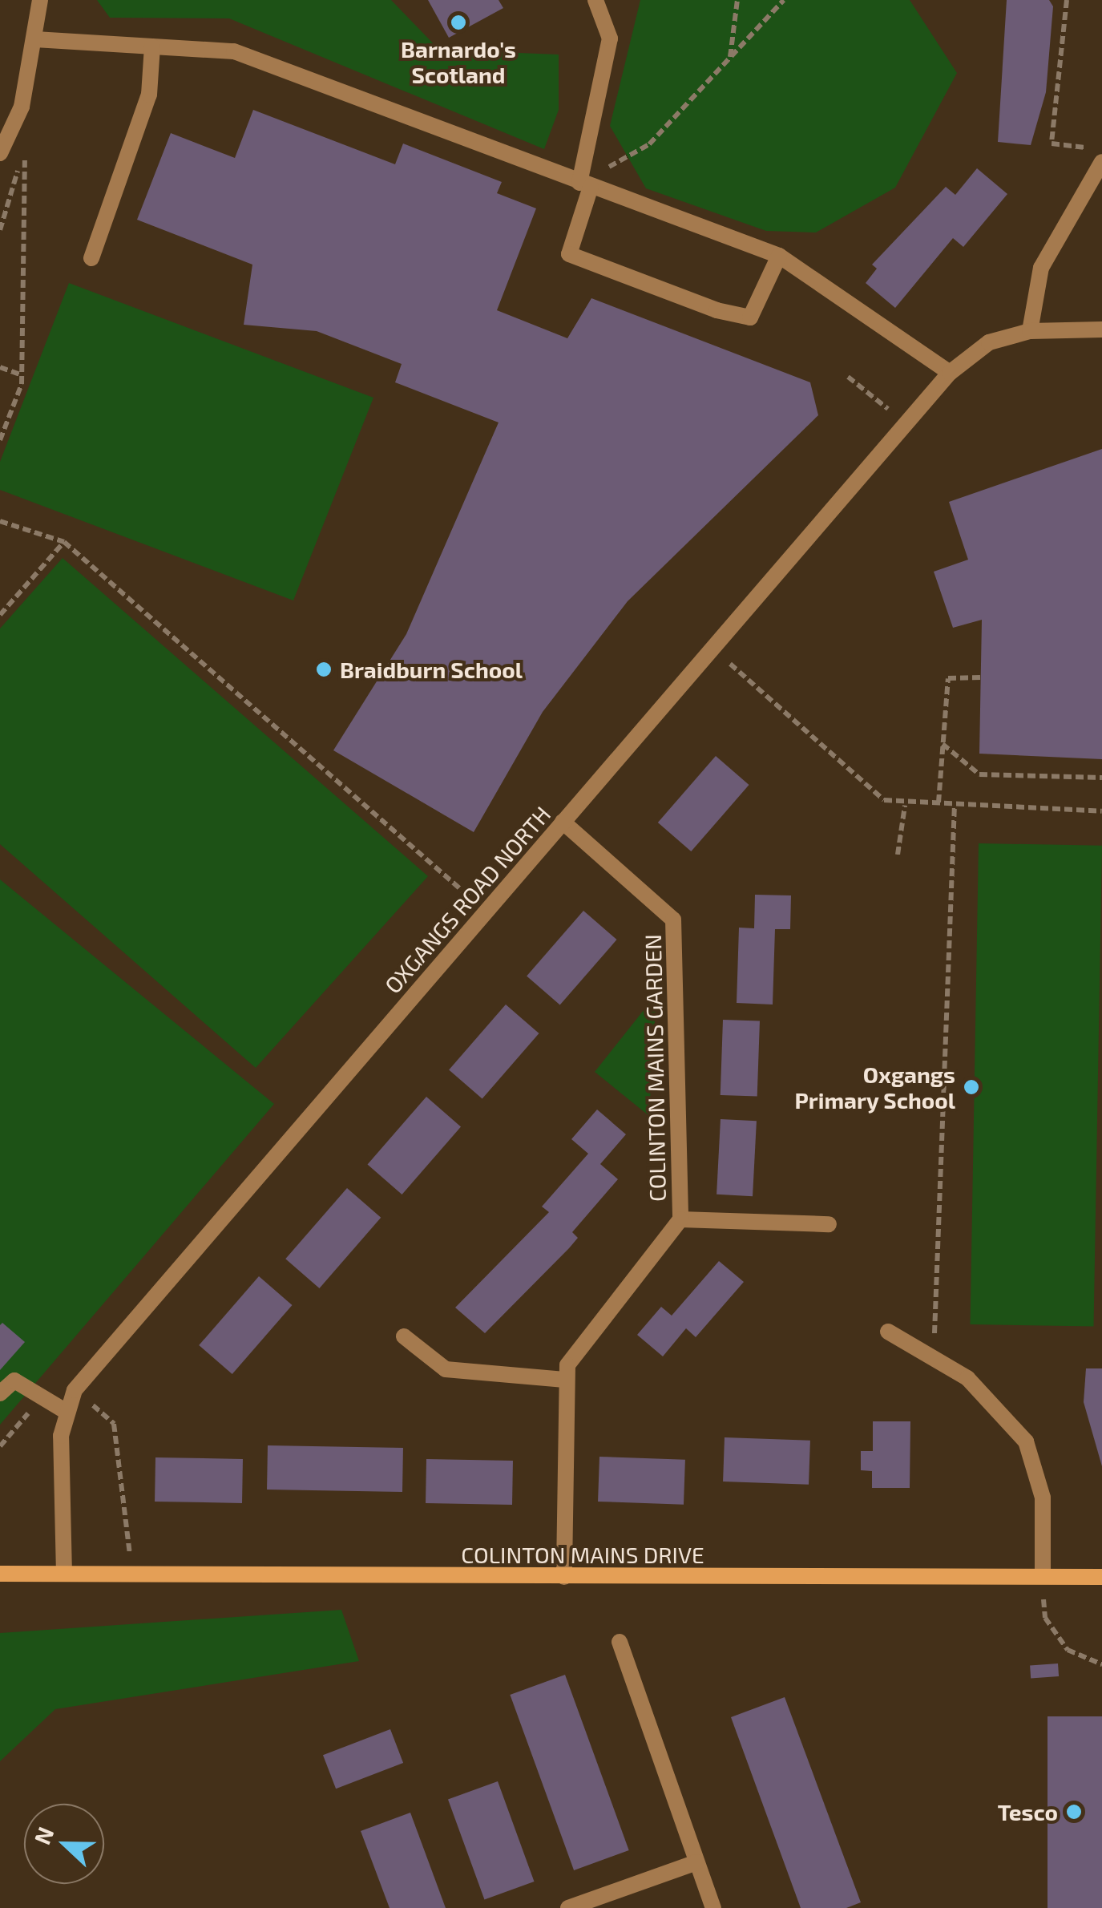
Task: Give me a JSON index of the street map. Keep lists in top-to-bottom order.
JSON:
{
  "streets": {
    "street": ["OXGANGS ROAD NORTH", "COLINTON MAINS GARDEN", "COLINTON MAINS DRIVE"]
  },
  "crossings": [
    ["OXGANGS ROAD NORTH", "COLINTON MAINS GARDEN"],
    ["COLINTON MAINS GARDEN", "COLINTON MAINS DRIVE"]
  ],
  "places": [
    "Barnardo's Scotland",
    "Braidburn School",
    "Oxgangs Primary School",
    "Tesco"
  ],
  "north": "left"
}
